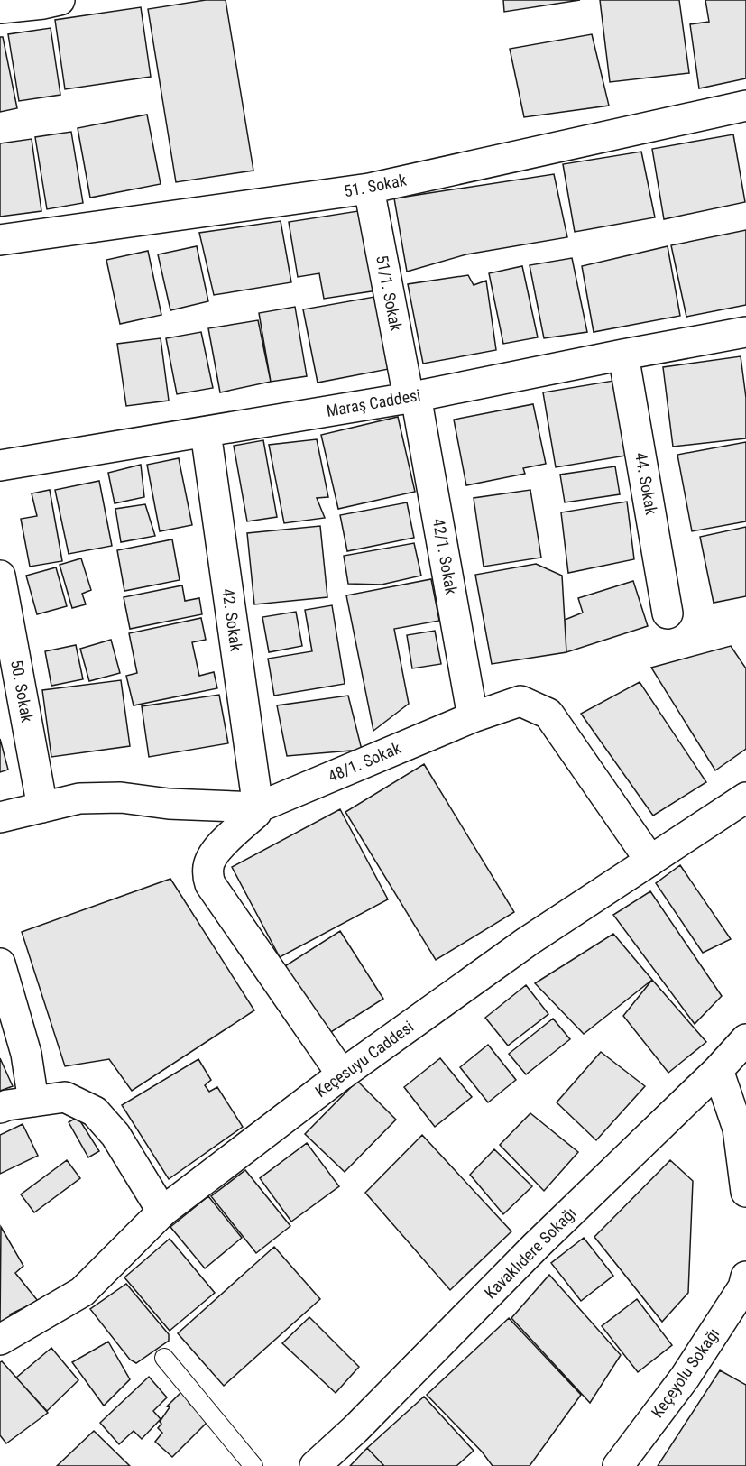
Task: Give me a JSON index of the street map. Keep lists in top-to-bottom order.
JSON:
{
  "streets": {
    "street": [
      "51. Sokak",
      "51/1. Sokak",
      "Maraş Caddesi",
      "44. Sokak",
      "42/1. Sokak",
      "42. Sokak",
      "50. Sokak",
      "48/1. Sokak",
      "Keçesuyu Caddesi",
      "Kavaklıdere Sokağı",
      "Keçeyolu Sokağı"
    ]
  },
  "crossings": [
    ["51. Sokak", "51/1. Sokak"],
    ["51/1. Sokak", "Maraş Caddesi"],
    ["51/1. Sokak", "42/1. Sokak"],
    ["Maraş Caddesi", "44. Sokak"],
    ["Maraş Caddesi", "42/1. Sokak"],
    ["Maraş Caddesi", "42. Sokak"],
    ["42/1. Sokak", "48/1. Sokak"],
    ["42. Sokak", "48/1. Sokak"],
    ["50. Sokak", "48/1. Sokak"],
    ["48/1. Sokak", "Keçesuyu Caddesi"]
  ]
}
